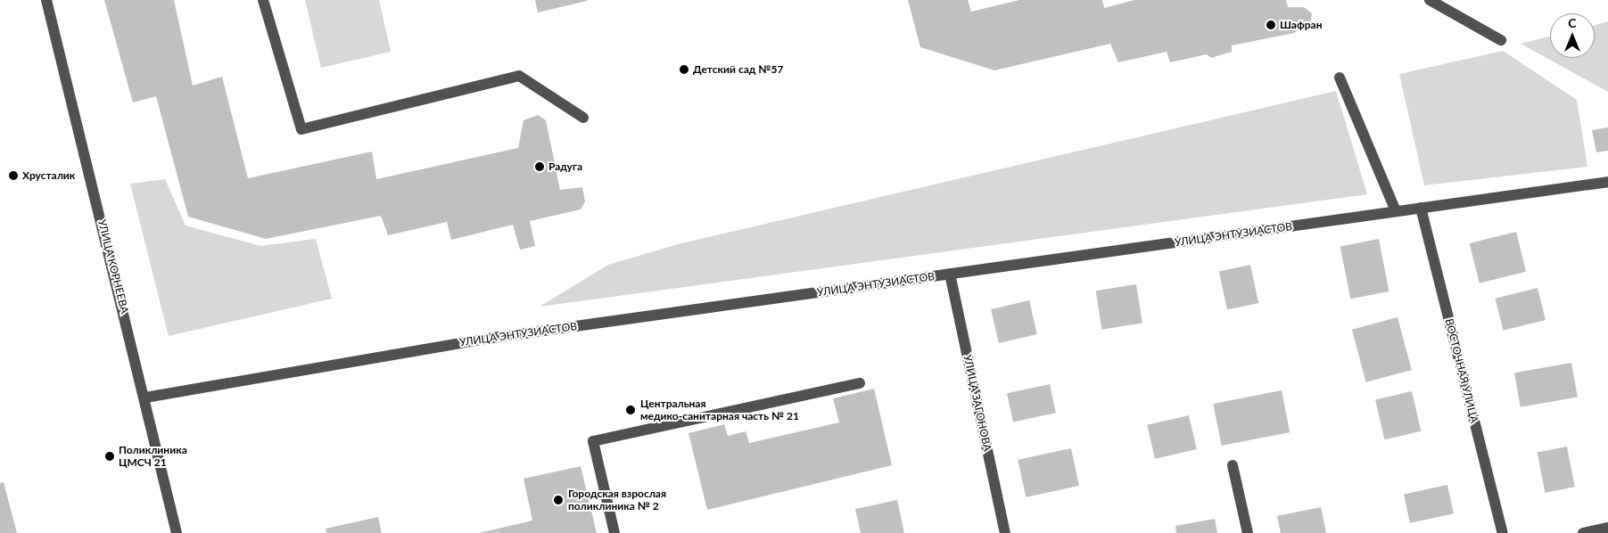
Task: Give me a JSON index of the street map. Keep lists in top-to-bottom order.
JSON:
{
  "streets": {
    "street": [
      "УЛИЦА ЭНТУЗИАСТОВ",
      "УЛИЦА КОРНЕЕВА",
      "ВОСТОЧНАЯ УЛИЦА",
      "УЛИЦА ЗАГОНОВА"
    ]
  },
  "crossings": [
    ["УЛИЦА ЭНТУЗИАСТОВ", "УЛИЦА КОРНЕЕВА"],
    ["УЛИЦА ЭНТУЗИАСТОВ", "ВОСТОЧНАЯ УЛИЦА"],
    ["УЛИЦА ЭНТУЗИАСТОВ", "УЛИЦА ЗАГОНОВА"]
  ],
  "places": [
    "Шафран",
    "Детский сад №57",
    "Радуга",
    "Хрусталик",
    "Центральная медико-санитарная часть № 21",
    "Поликлиника ЦМСЧ 21",
    "Городская взрослая поликлиника № 2"
  ],
  "north": "top"
}
